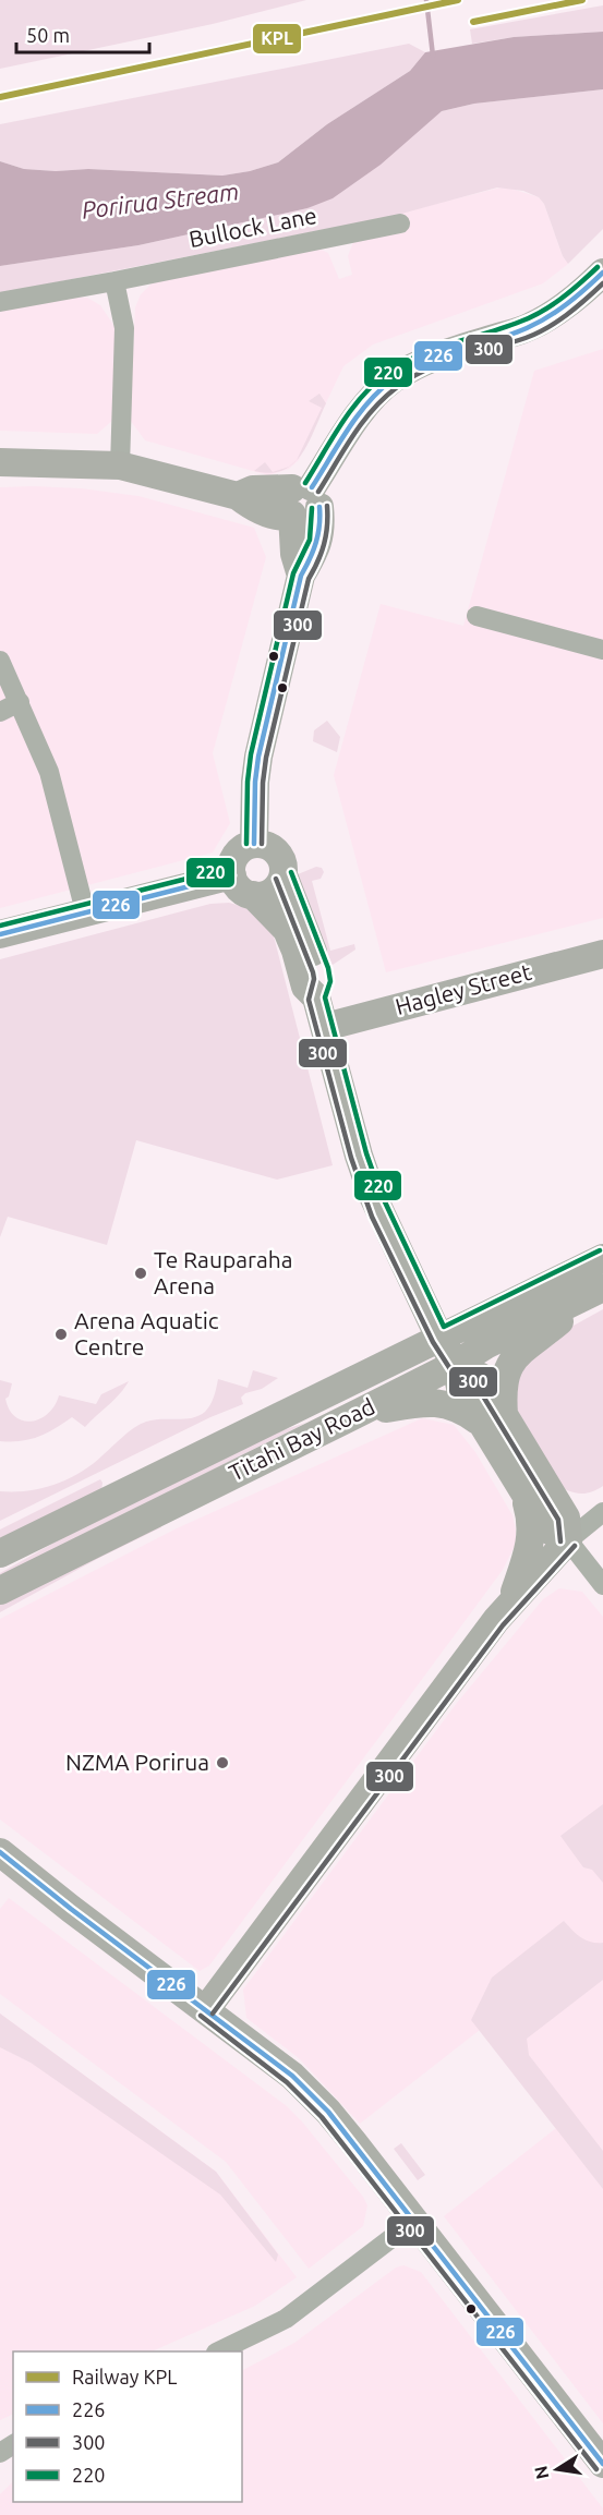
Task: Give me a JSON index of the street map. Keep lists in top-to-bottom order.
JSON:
{
  "streets": {
    "main road": ["Hagley Street", "Titahi Bay Road"],
    "street": ["Bullock Lane"]
  },
  "water": ["Porirua Stream"],
  "places": ["Te Rauparaha Arena", "Arena Aquatic Centre", "NZMA Porirua"],
  "lines": [
    "rail line KPL",
    "transit line 220",
    "transit line 226",
    "transit line 300"
  ],
  "legend": [
    "Railway KPL",
    "226",
    "300",
    "220"
  ],
  "scale_bar": "50 m",
  "north": "left"
}
